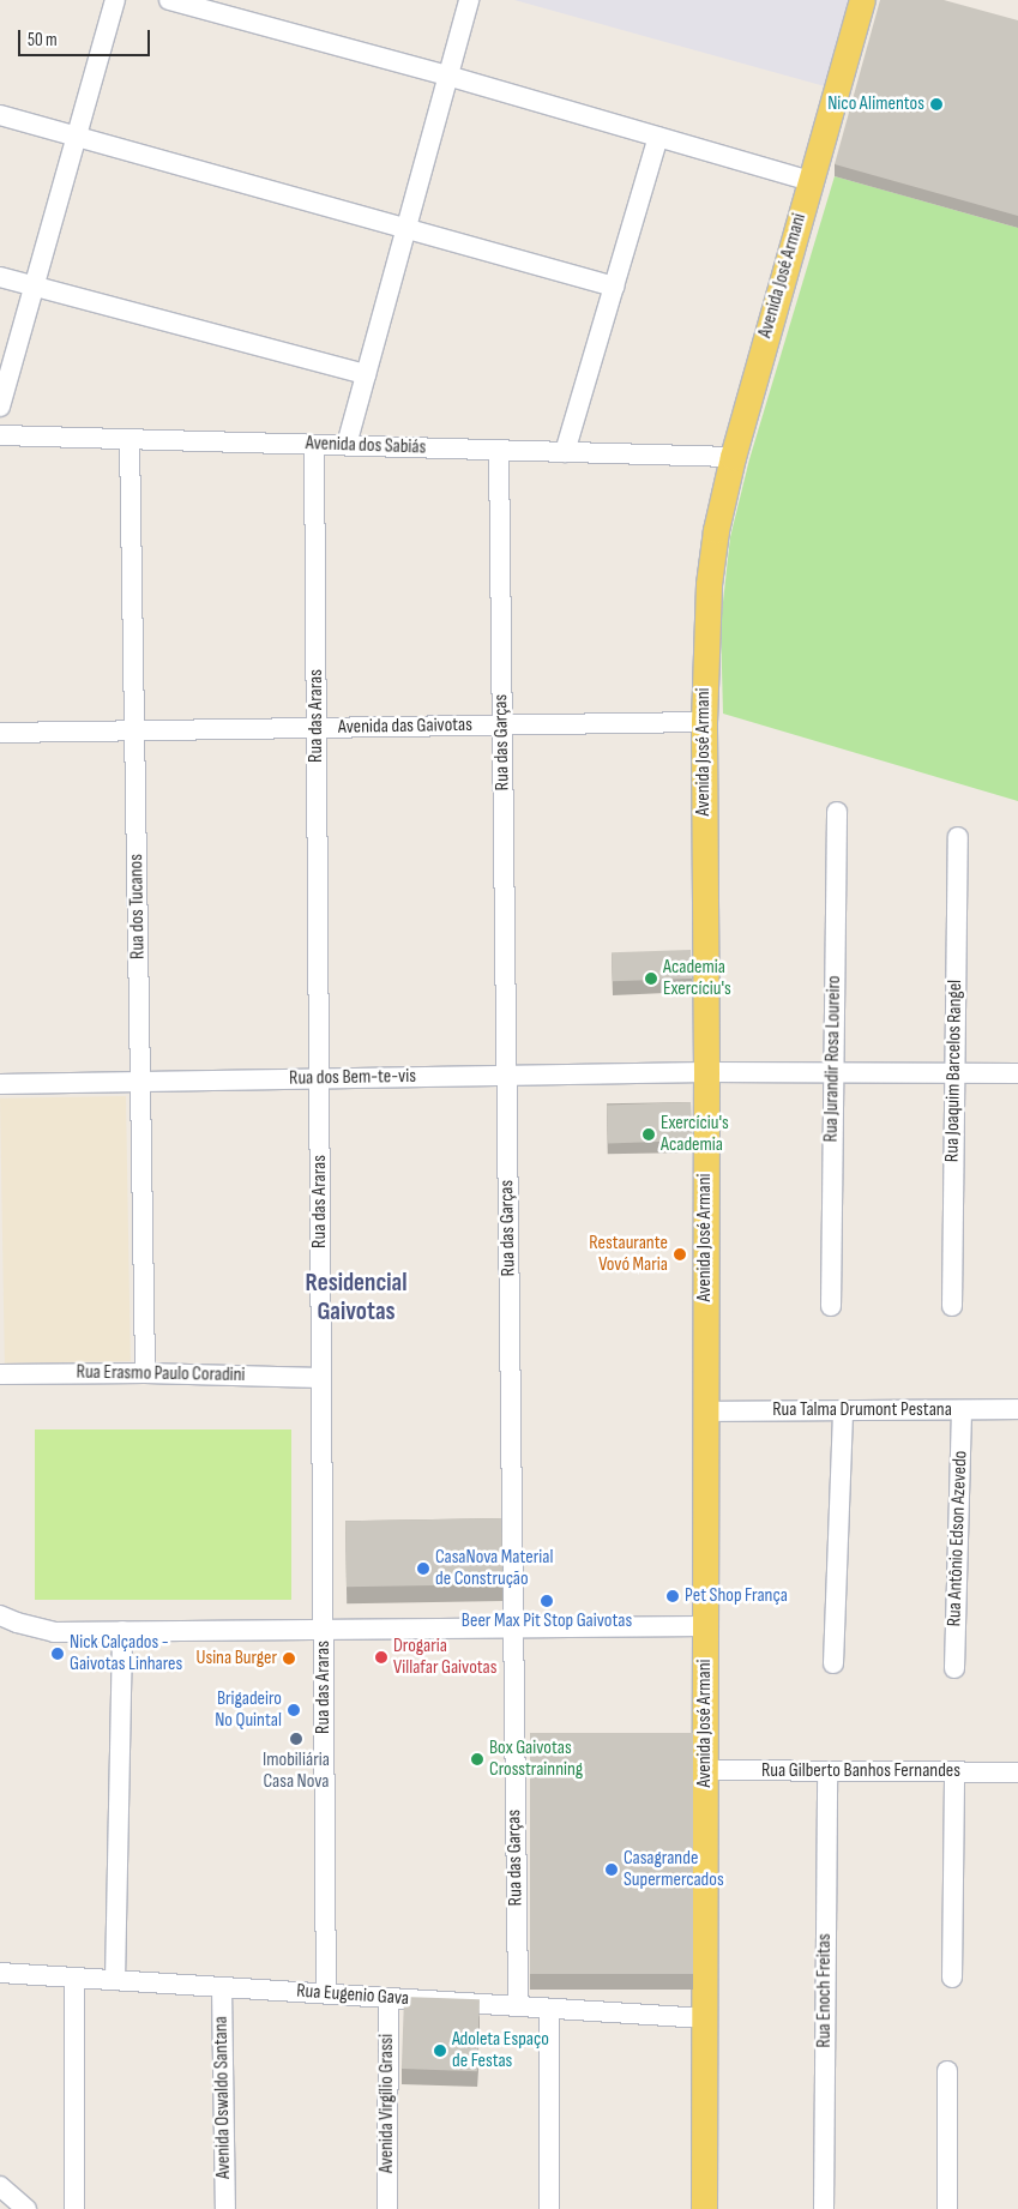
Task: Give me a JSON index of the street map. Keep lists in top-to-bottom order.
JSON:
{
  "streets": {
    "main road": ["Avenida José Armani"],
    "street": [
      "Avenida dos Sabiás",
      "Rua das Araras",
      "Avenida das Gaivotas",
      "Rua das Garças",
      "Rua dos Tucanos",
      "Rua Jurandir Rosa Loureiro",
      "Rua Joaquim Barcelos Rangel",
      "Rua dos Bem-te-vis",
      "Rua Erasmo Paulo Coradini",
      "Rua Talma Drumont Pestana",
      "Rua Antônio Edson Azevedo",
      "Rua Gilberto Banhos Fernandes",
      "Rua Enoch Freitas",
      "Rua Eugenio Gava",
      "Avenida Oswaldo Santana",
      "Avenida Virgílio Grassi"
    ]
  },
  "crossings": [
    ["Avenida José Armani", "Avenida dos Sabiás"],
    ["Avenida José Armani", "Avenida das Gaivotas"],
    ["Avenida José Armani", "Rua dos Bem-te-vis"],
    ["Avenida José Armani", "Rua Talma Drumont Pestana"],
    ["Avenida José Armani", "Rua Gilberto Banhos Fernandes"],
    ["Avenida José Armani", "Rua Eugenio Gava"],
    ["Avenida dos Sabiás", "Rua das Araras"],
    ["Avenida dos Sabiás", "Rua das Garças"],
    ["Avenida dos Sabiás", "Rua dos Tucanos"],
    ["Rua das Araras", "Avenida das Gaivotas"],
    ["Rua das Araras", "Rua dos Bem-te-vis"],
    ["Rua das Araras", "Rua Erasmo Paulo Coradini"],
    ["Rua das Araras", "Rua Eugenio Gava"],
    ["Avenida das Gaivotas", "Rua das Garças"],
    ["Avenida das Gaivotas", "Rua dos Tucanos"],
    ["Rua das Garças", "Rua dos Bem-te-vis"],
    ["Rua das Garças", "Rua Eugenio Gava"],
    ["Rua dos Tucanos", "Rua dos Bem-te-vis"],
    ["Rua dos Tucanos", "Rua Erasmo Paulo Coradini"],
    ["Rua Jurandir Rosa Loureiro", "Rua dos Bem-te-vis"],
    ["Rua Joaquim Barcelos Rangel", "Rua dos Bem-te-vis"],
    ["Rua Talma Drumont Pestana", "Rua Antônio Edson Azevedo"],
    ["Rua Gilberto Banhos Fernandes", "Rua Enoch Freitas"],
    ["Rua Eugenio Gava", "Avenida Oswaldo Santana"],
    ["Rua Eugenio Gava", "Avenida Virgílio Grassi"]
  ],
  "districts": ["Residencial Gaivotas"],
  "places": [
    "Nico Alimentos",
    "Academia Exercíciu's",
    "Exercíciu's Academia",
    "Restaurante Vovó Maria",
    "CasaNova Material de Construção",
    "Pet Shop França",
    "Beer Max Pit Stop Gaivotas",
    "Nick Calçados - Gaivotas Linhares",
    "Drogaria Villafar Gaivotas",
    "Usina Burger",
    "Brigadeiro No Quintal",
    "Imobiliária Casa Nova",
    "Box Gaivotas Crosstrainning",
    "Casagrande Supermercados",
    "Adoleta Espaço de Festas"
  ],
  "scale_bar": "50 m"
}
